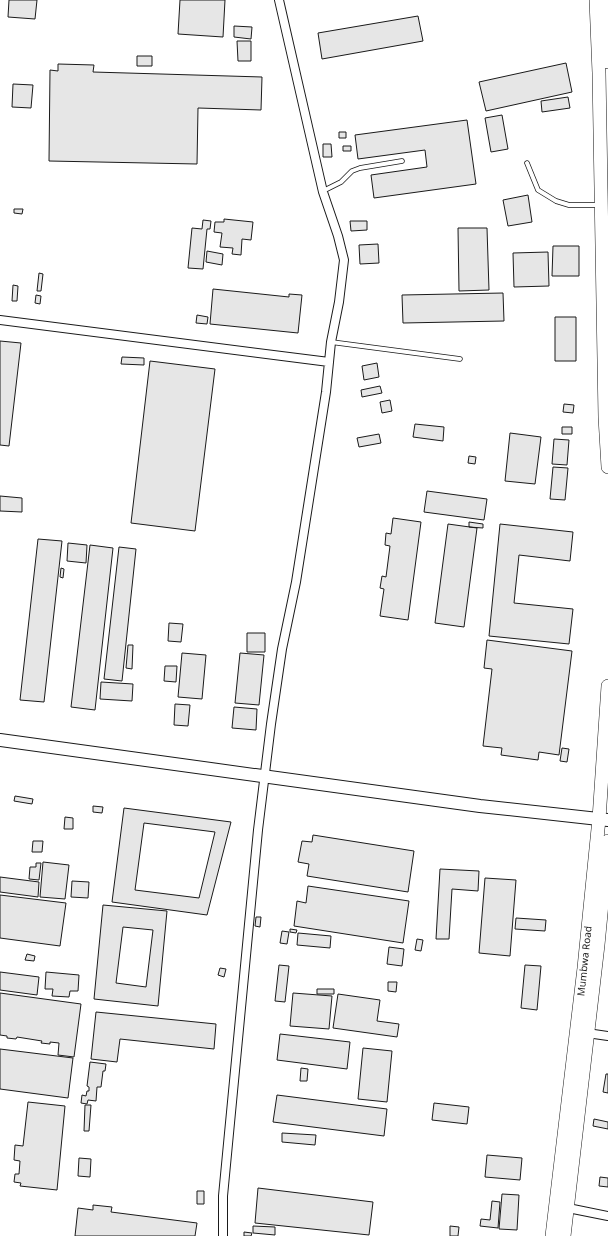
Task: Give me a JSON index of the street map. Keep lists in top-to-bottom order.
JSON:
{
  "streets": {
    "main road": ["Mumbwa Road"]
  }
}
